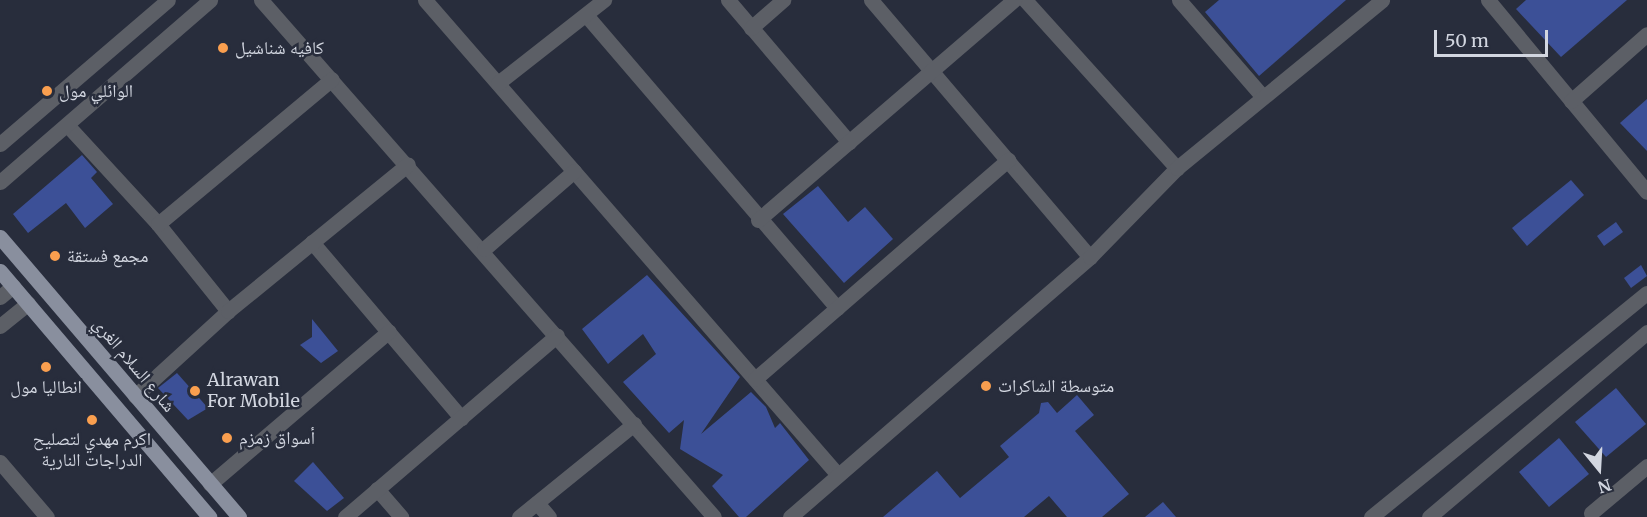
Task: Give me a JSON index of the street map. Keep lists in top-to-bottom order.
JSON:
{
  "streets": {
    "main road": ["شارع السلام الغري"]
  },
  "places": [
    "كافيه شناشيل",
    "الوائلي مول",
    "مجمع فستقة",
    "انطاليا مول",
    "متوسطة الشاكرات",
    "Alrawan For Mobile",
    "اكرم مهدي لتصليح الدراجات النارية",
    "أسواق زمزم"
  ],
  "scale_bar": "50 m",
  "north": "bottom"
}
